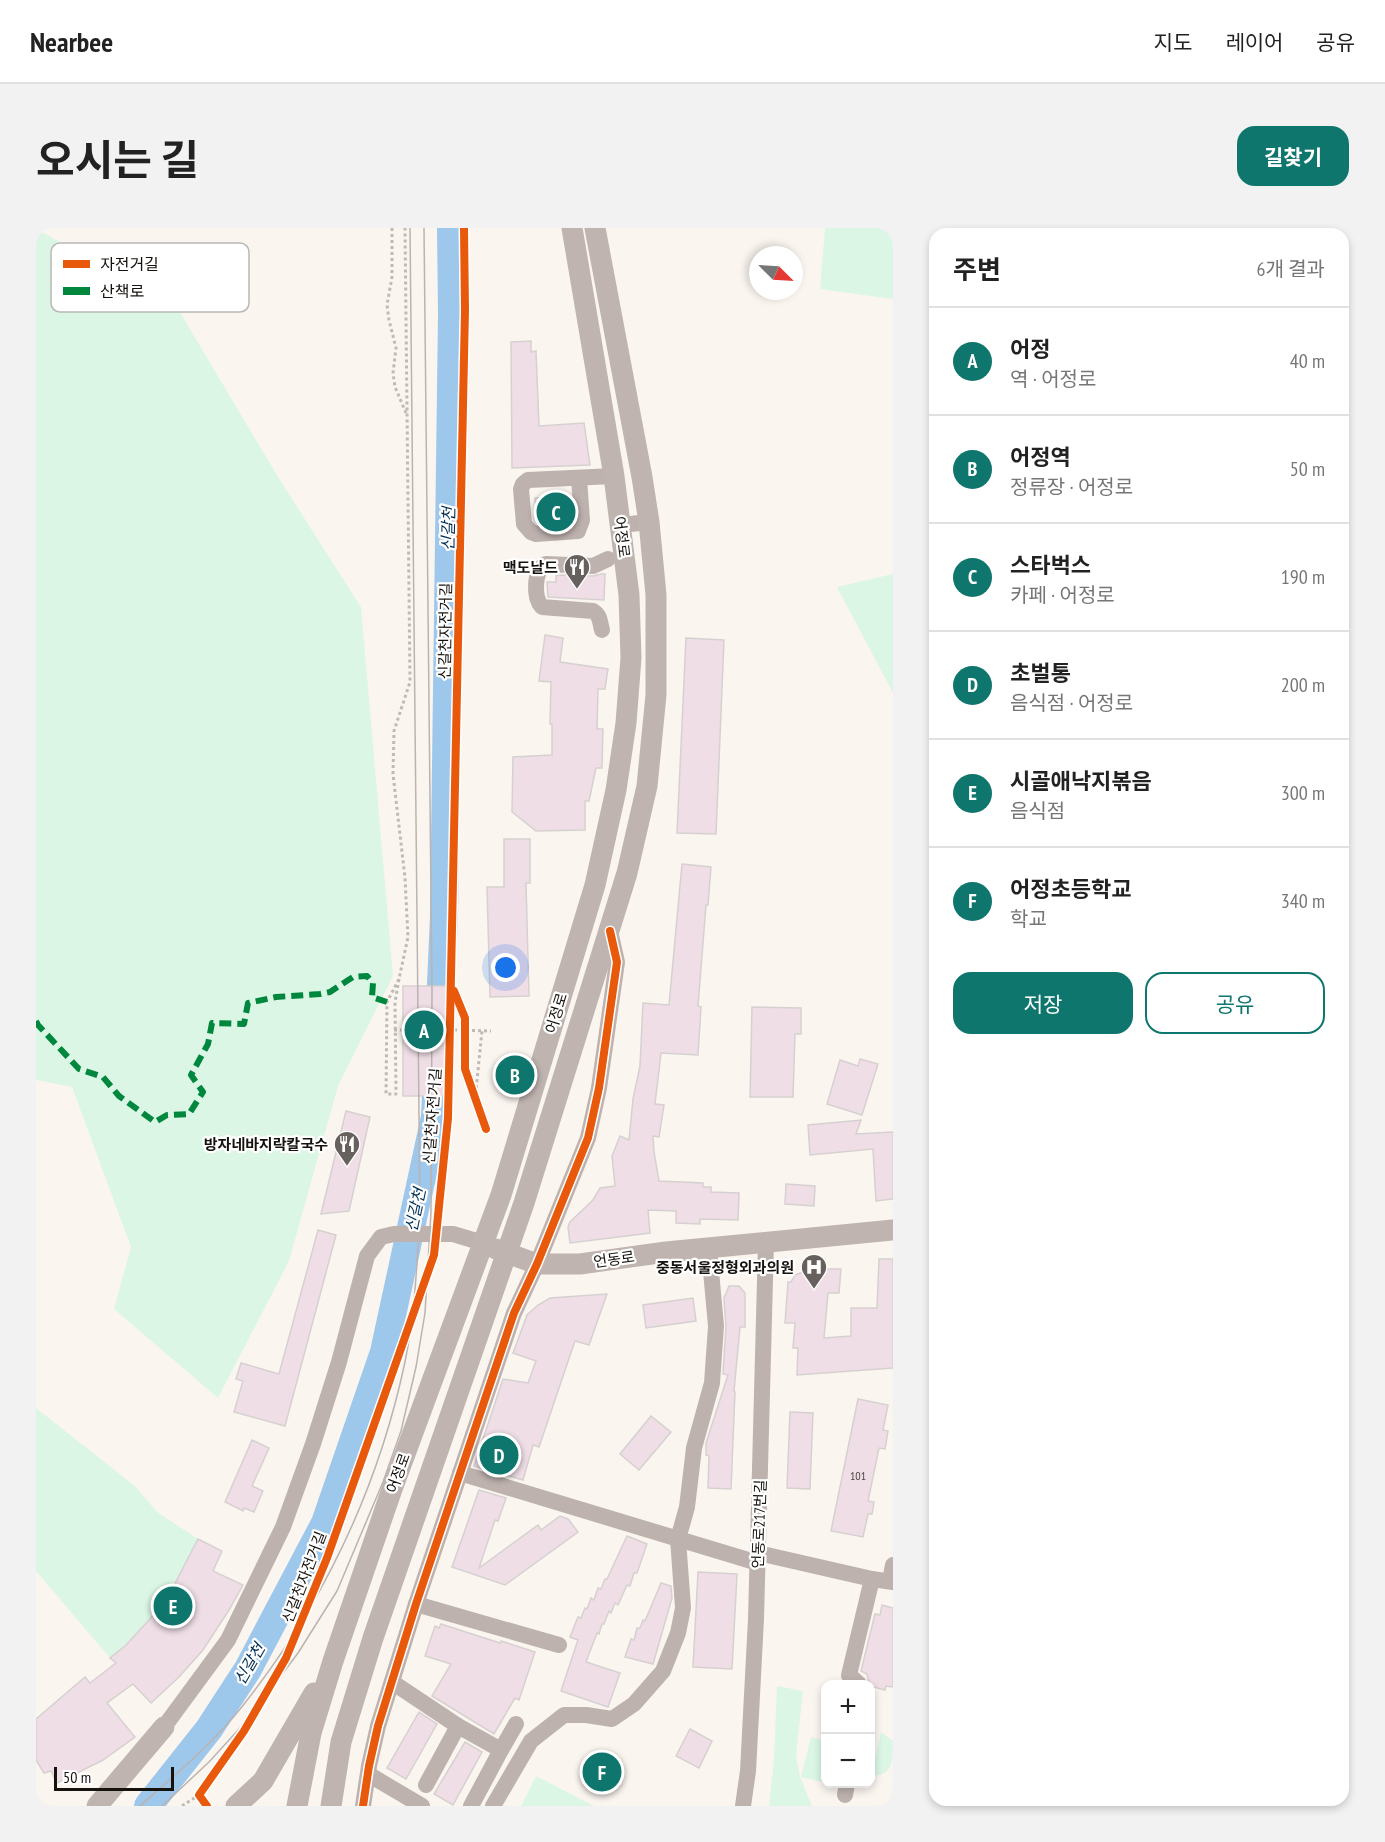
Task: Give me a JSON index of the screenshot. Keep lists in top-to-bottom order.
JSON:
{
  "streets": {
    "main road": ["어정로", "언동로"],
    "street": ["언동로217번길"],
    "cycle path": ["신갈천자전거길"]
  },
  "crossings": [
    ["어정로", "언동로"],
    ["언동로", "언동로217번길"]
  ],
  "water": ["신갈천"],
  "places": {
    "restaurant": ["맥도날드", "방자네바지락칼국수"],
    "hospital": ["중동서울정형외과의원"]
  },
  "house_numbers": ["101"],
  "legend": ["자전거길", "산책로"],
  "scale_bar": "50 m",
  "north": "bottom right",
  "page": {
    "header": "Nearbee",
    "nav": ["지도", "레이어", "공유"],
    "title": "오시는 길",
    "buttons": [
      "길찾기",
      ["저장", "공유"]
    ],
    "heading": ["주변", "6개 결과"],
    "list": [
      {
        "mark": "A",
        "name": "어정",
        "note": "역 · 어정로",
        "value": "40 m"
      },
      {
        "mark": "B",
        "name": "어정역",
        "note": "정류장 · 어정로",
        "value": "50 m"
      },
      {
        "mark": "C",
        "name": "스타벅스",
        "note": "카페 · 어정로",
        "value": "190 m"
      },
      {
        "mark": "D",
        "name": "초벌통",
        "note": "음식점 · 어정로",
        "value": "200 m"
      },
      {
        "mark": "E",
        "name": "시골애낙지볶음",
        "note": "음식점",
        "value": "300 m"
      },
      {
        "mark": "F",
        "name": "어정초등학교",
        "note": "학교",
        "value": "340 m"
      }
    ],
    "pins": [
      "C",
      "A",
      "B",
      "D",
      "E",
      "F"
    ],
    "map_buttons": ["+", "−"],
    "scale": "50 m"
  }
}
